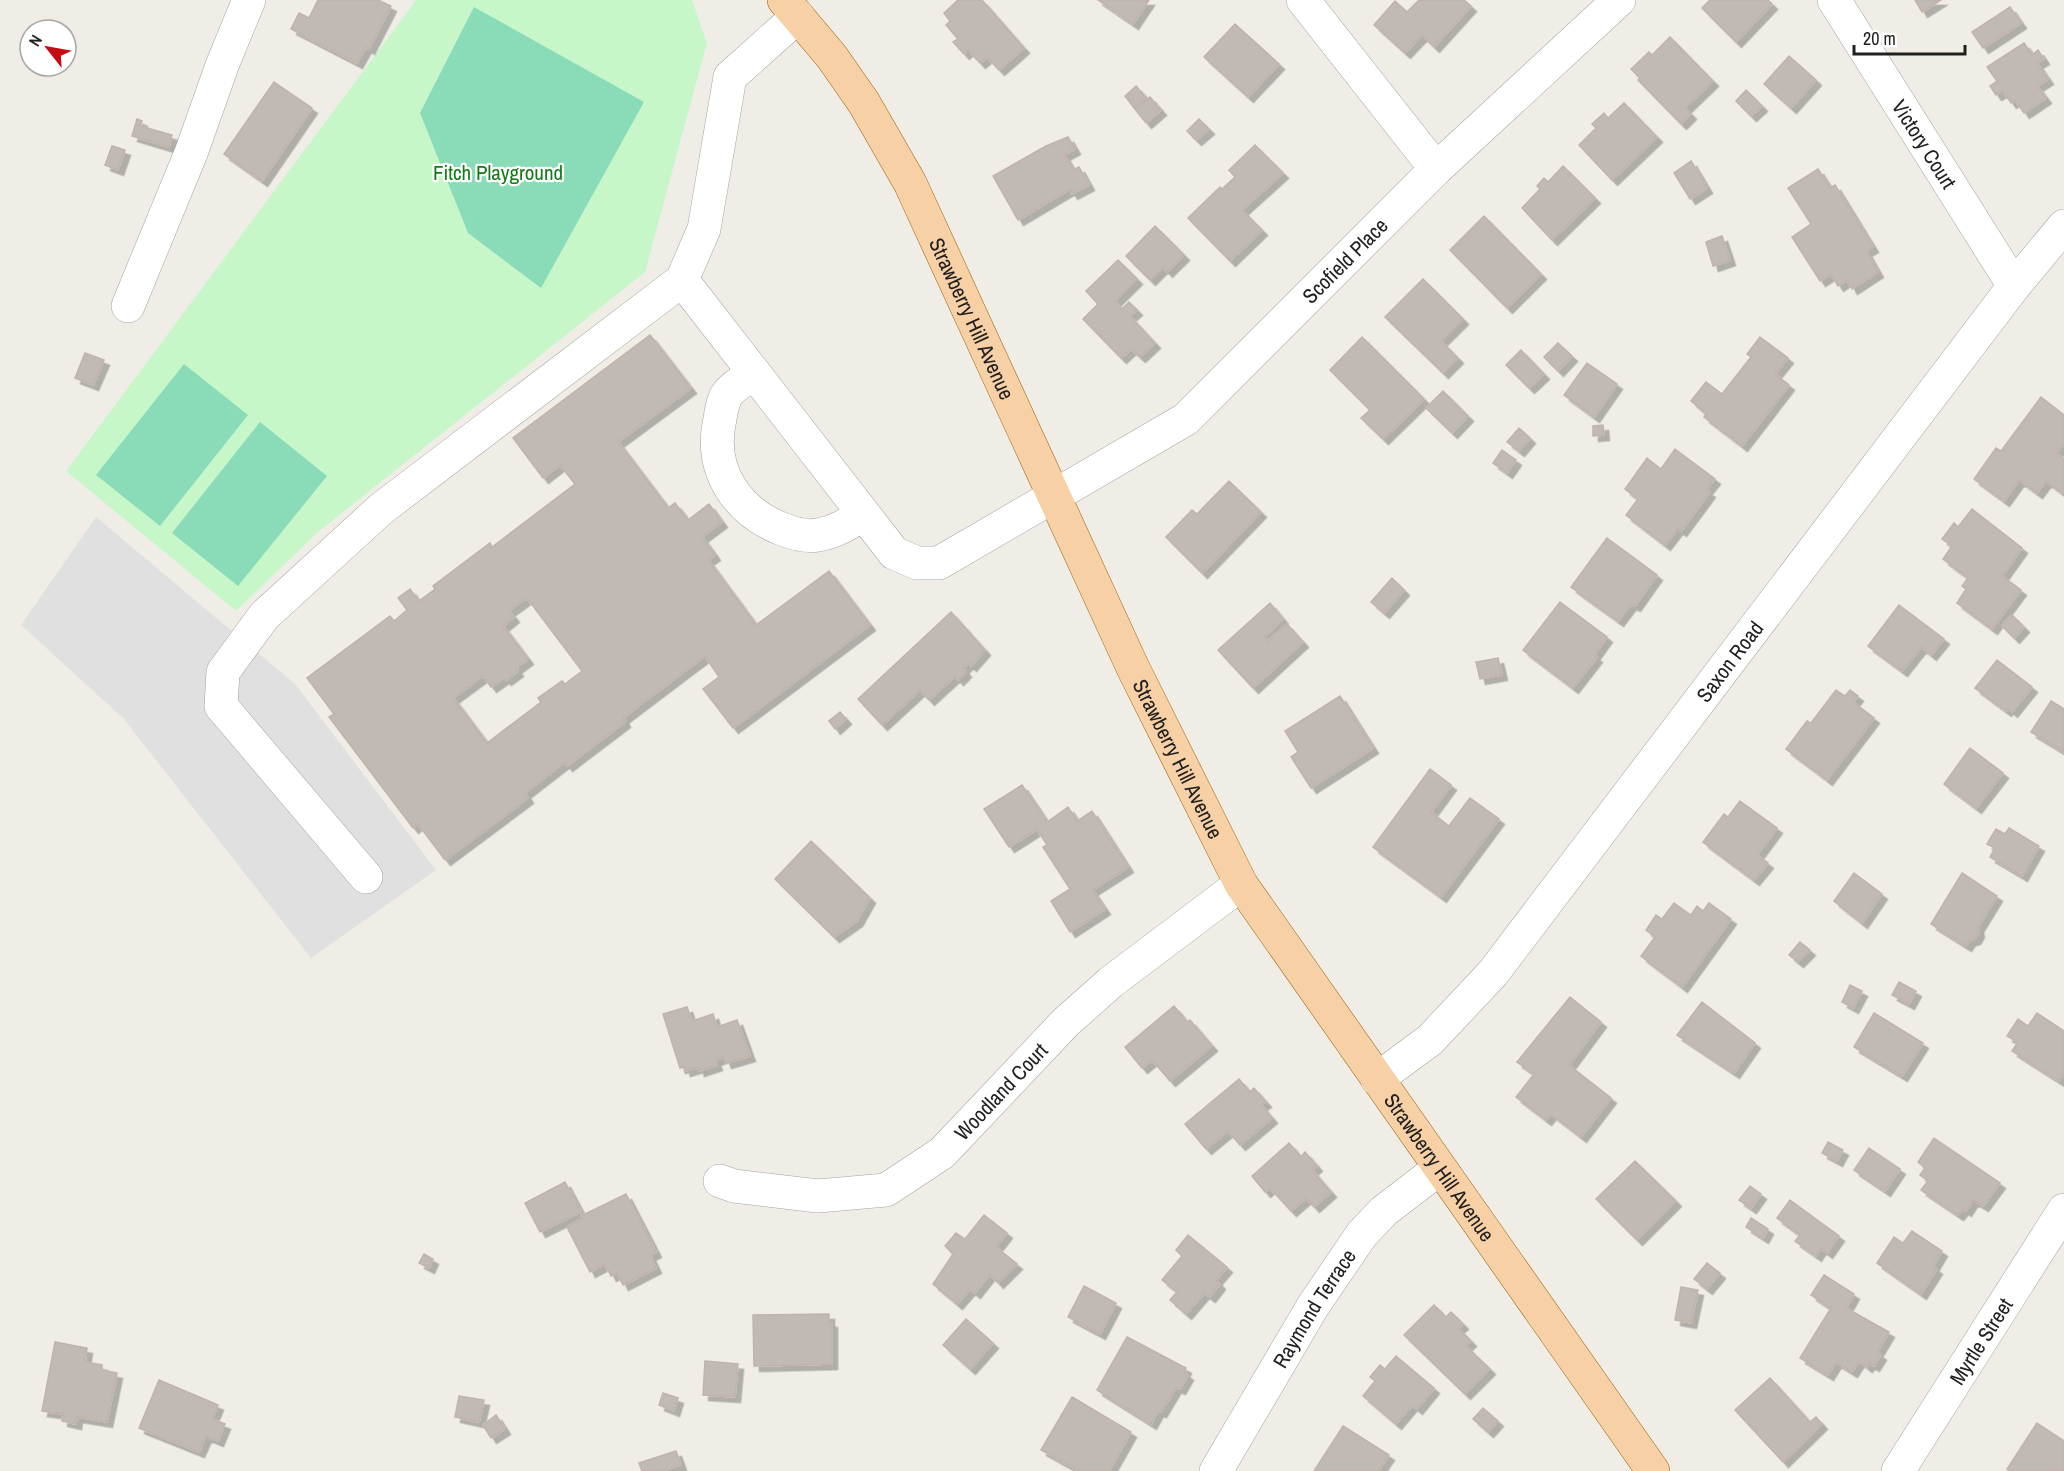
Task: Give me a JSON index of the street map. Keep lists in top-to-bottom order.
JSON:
{
  "streets": {
    "main road": ["Strawberry Hill Avenue"],
    "street": [
      "Victory Court",
      "Scofield Place",
      "Saxon Road",
      "Woodland Court",
      "Raymond Terrace",
      "Myrtle Street"
    ]
  },
  "crossings": [
    ["Victory Court", "Saxon Road"],
    ["Scofield Place", "Strawberry Hill Avenue"],
    ["Strawberry Hill Avenue", "Saxon Road"],
    ["Strawberry Hill Avenue", "Woodland Court"],
    ["Strawberry Hill Avenue", "Raymond Terrace"]
  ],
  "parks": ["Fitch Playground"],
  "scale_bar": "20 m",
  "north": "top left"
}
